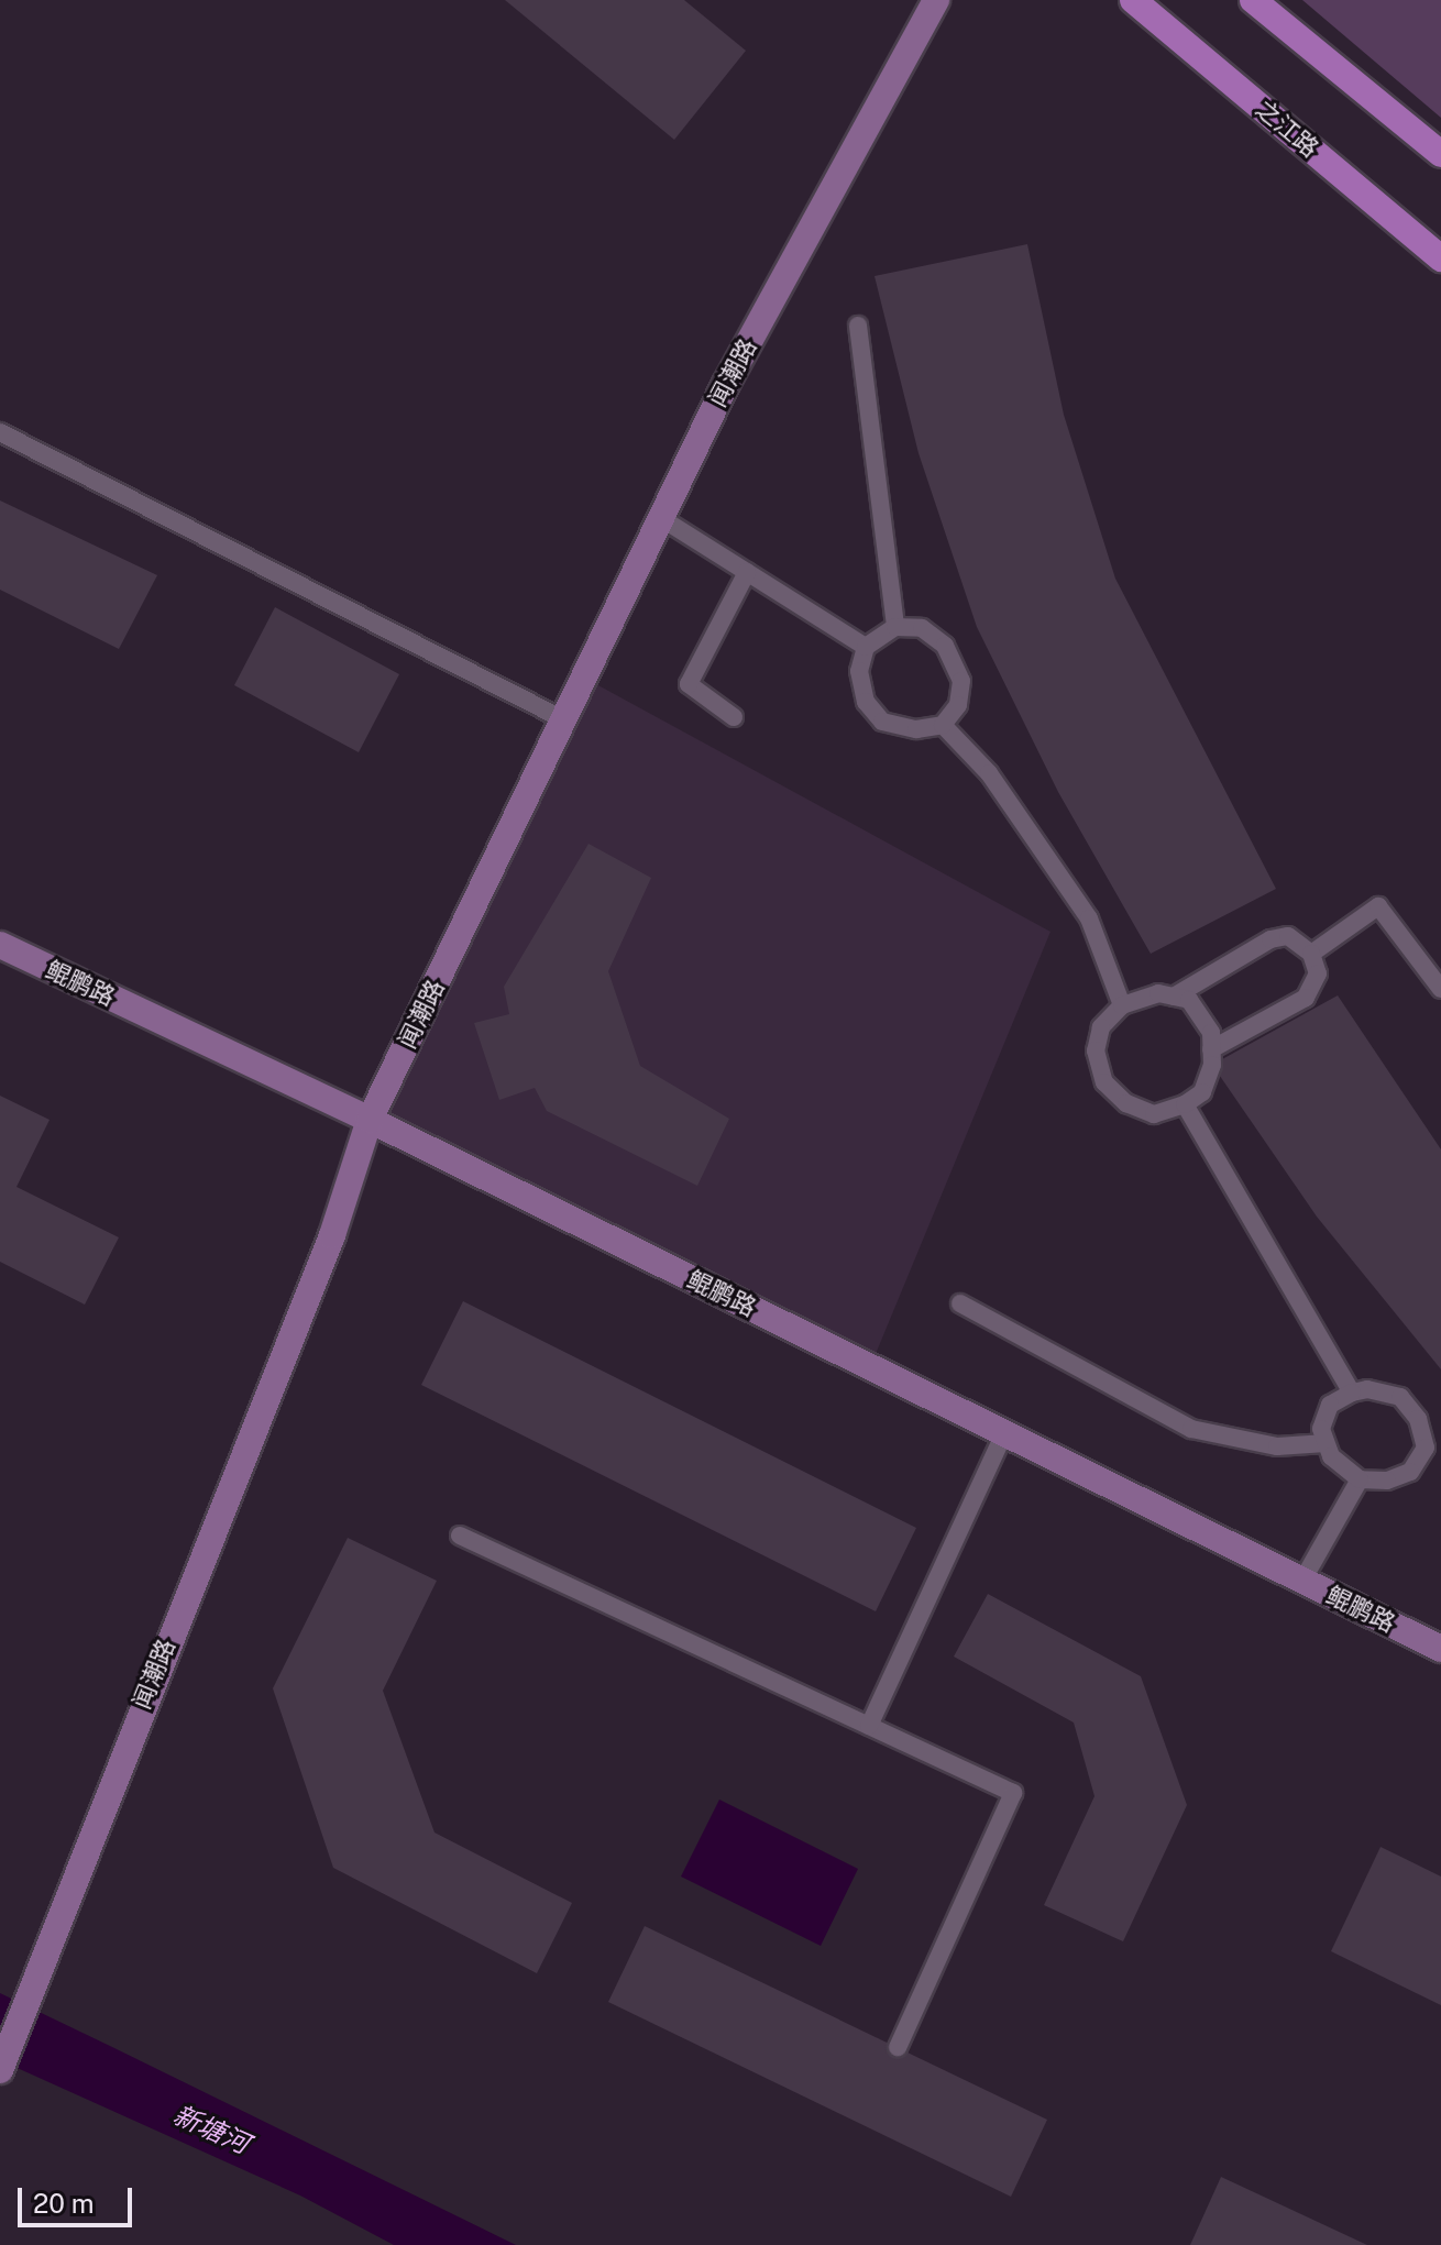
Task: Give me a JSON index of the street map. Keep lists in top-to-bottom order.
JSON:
{
  "streets": {
    "main road": ["之江路"],
    "street": ["闻潮路", "鲲鹏路"]
  },
  "crossings": [
    ["闻潮路", "鲲鹏路"]
  ],
  "water": ["新塘河"],
  "scale_bar": "20 m"
}
